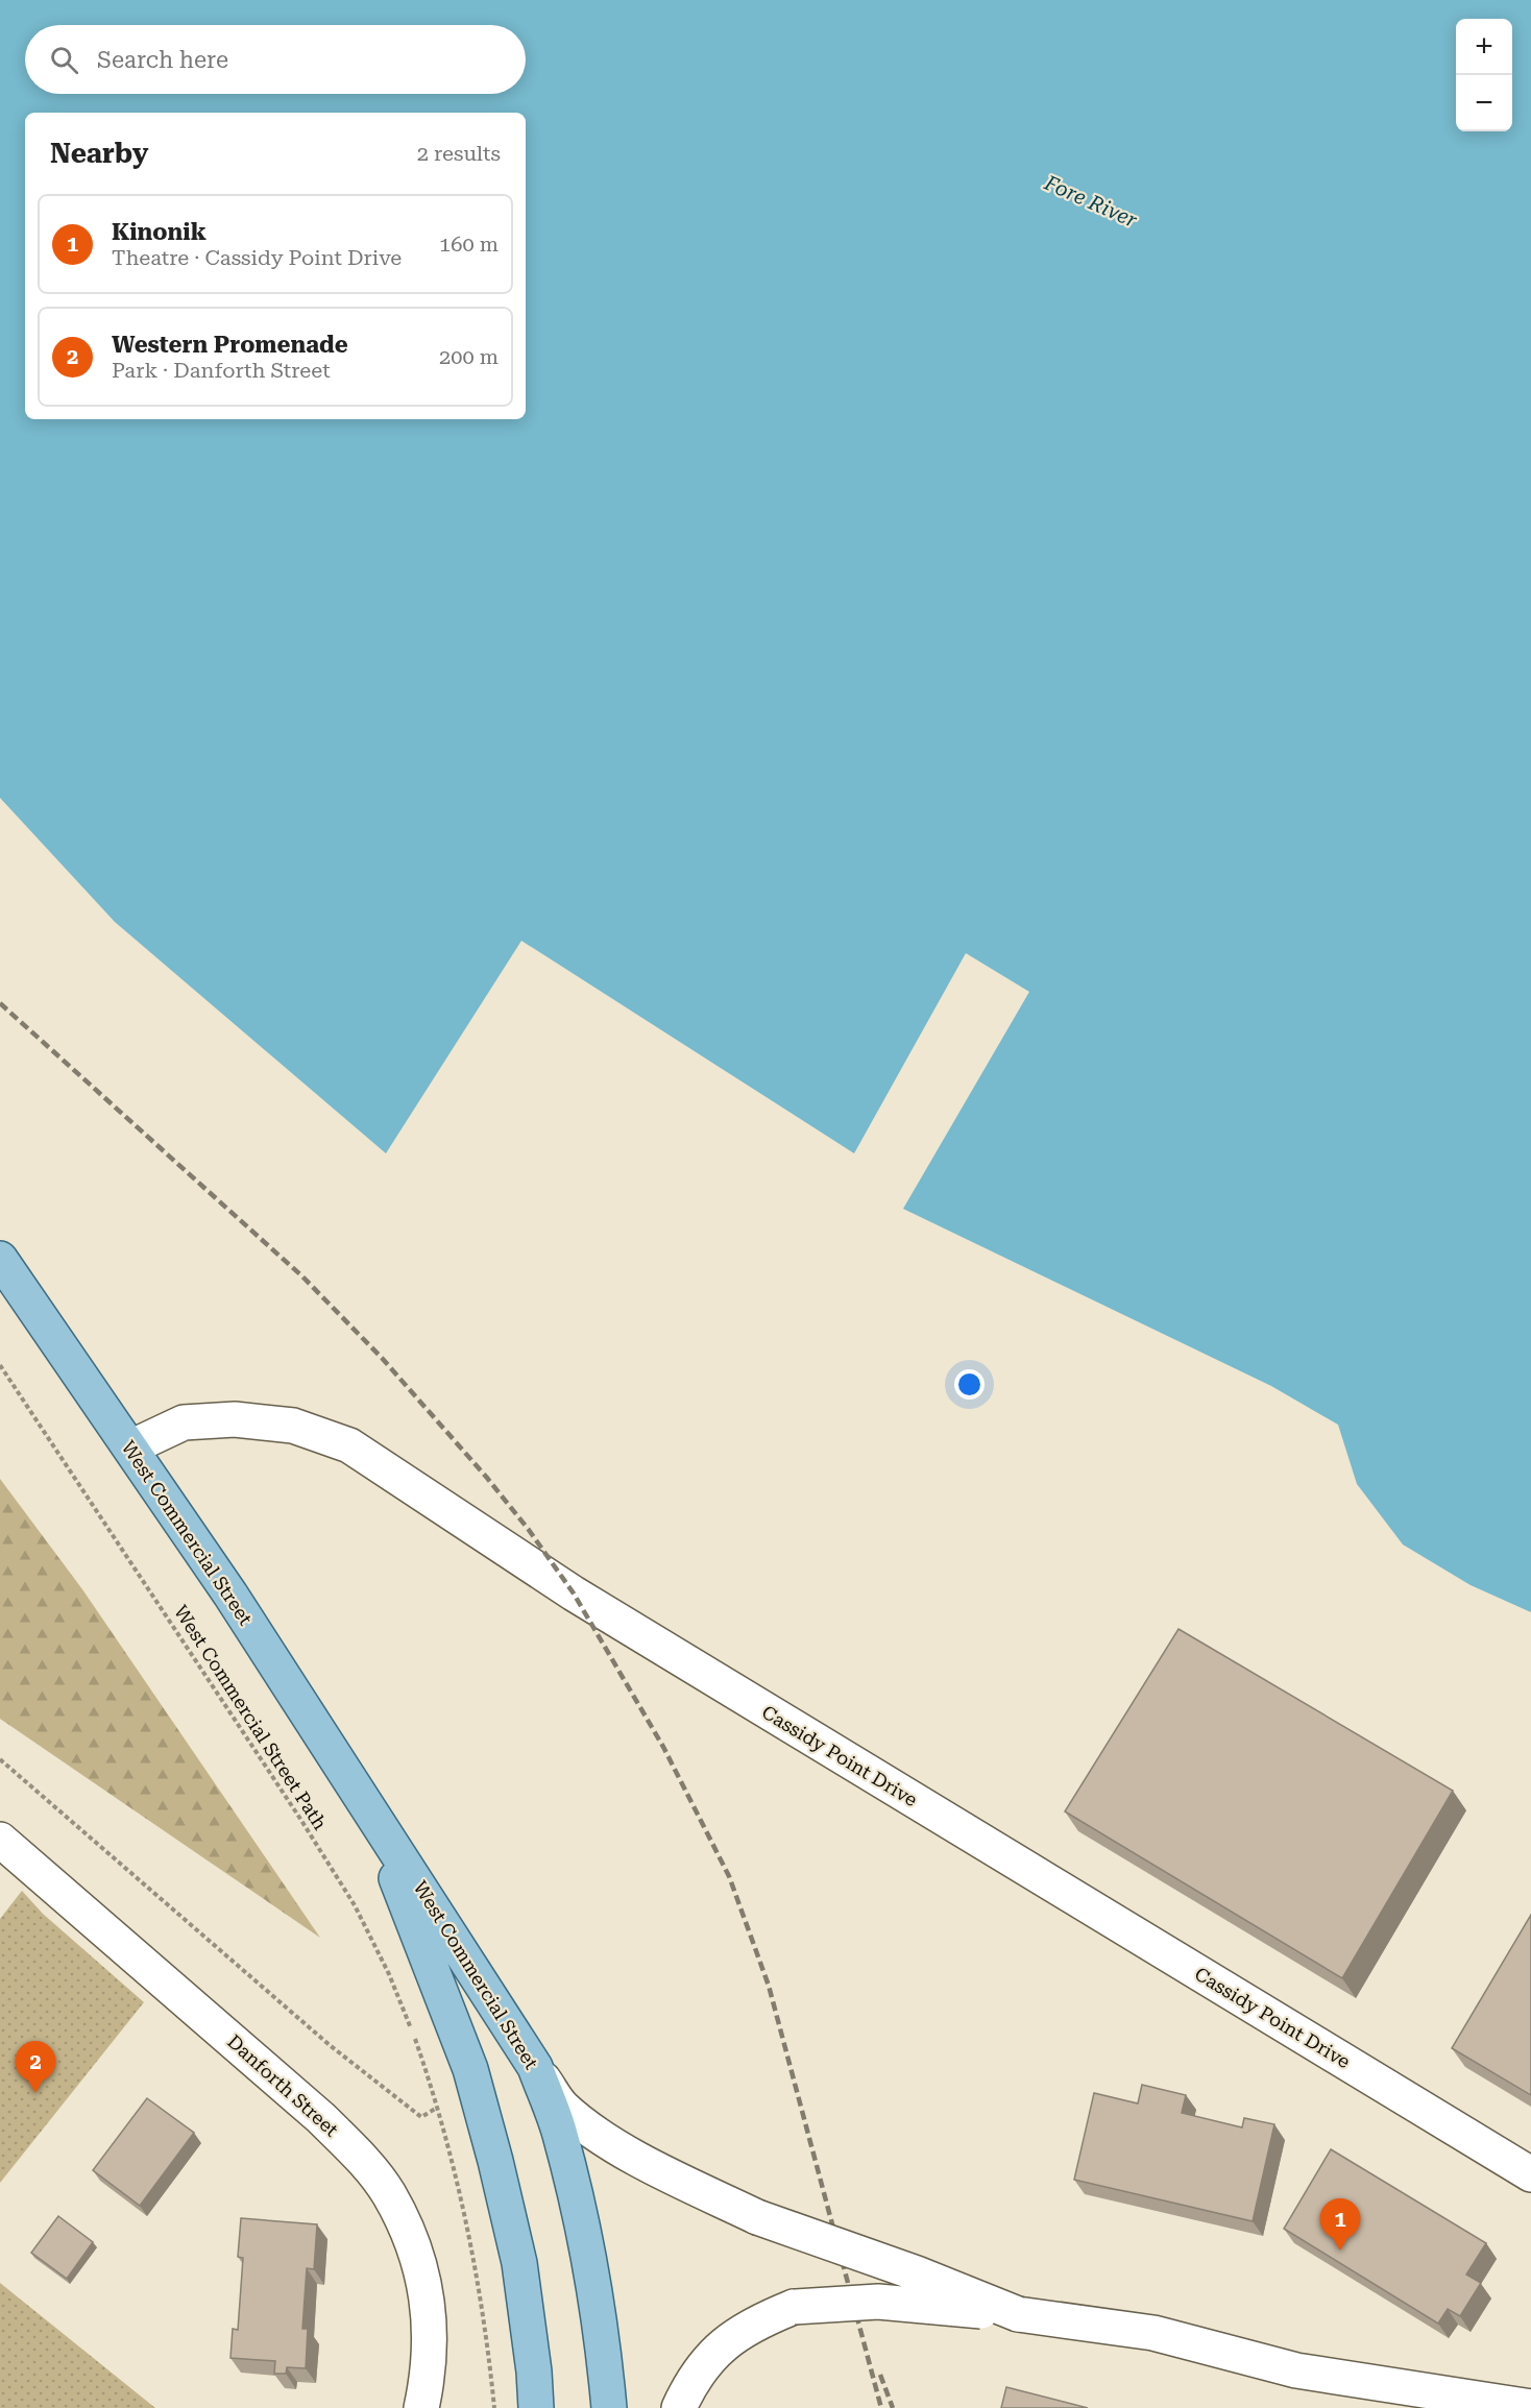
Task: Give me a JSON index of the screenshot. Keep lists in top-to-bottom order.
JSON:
{
  "streets": {
    "main road": ["West Commercial Street"],
    "street": ["Cassidy Point Drive", "Danforth Street"],
    "path": ["West Commercial Street Path"]
  },
  "crossings": [
    ["West Commercial Street", "Cassidy Point Drive"]
  ],
  "water": ["Fore River"],
  "page": {
    "map_buttons": ["+", "−"],
    "search": "Search here",
    "heading": ["Nearby", "2 results"],
    "list": [
      {
        "mark": "1",
        "name": "Kinonik",
        "note": "Theatre · Cassidy Point Drive",
        "value": "160 m"
      },
      {
        "mark": "2",
        "name": "Western Promenade",
        "note": "Park · Danforth Street",
        "value": "200 m"
      }
    ],
    "pins": ["2", "1"]
  }
}
